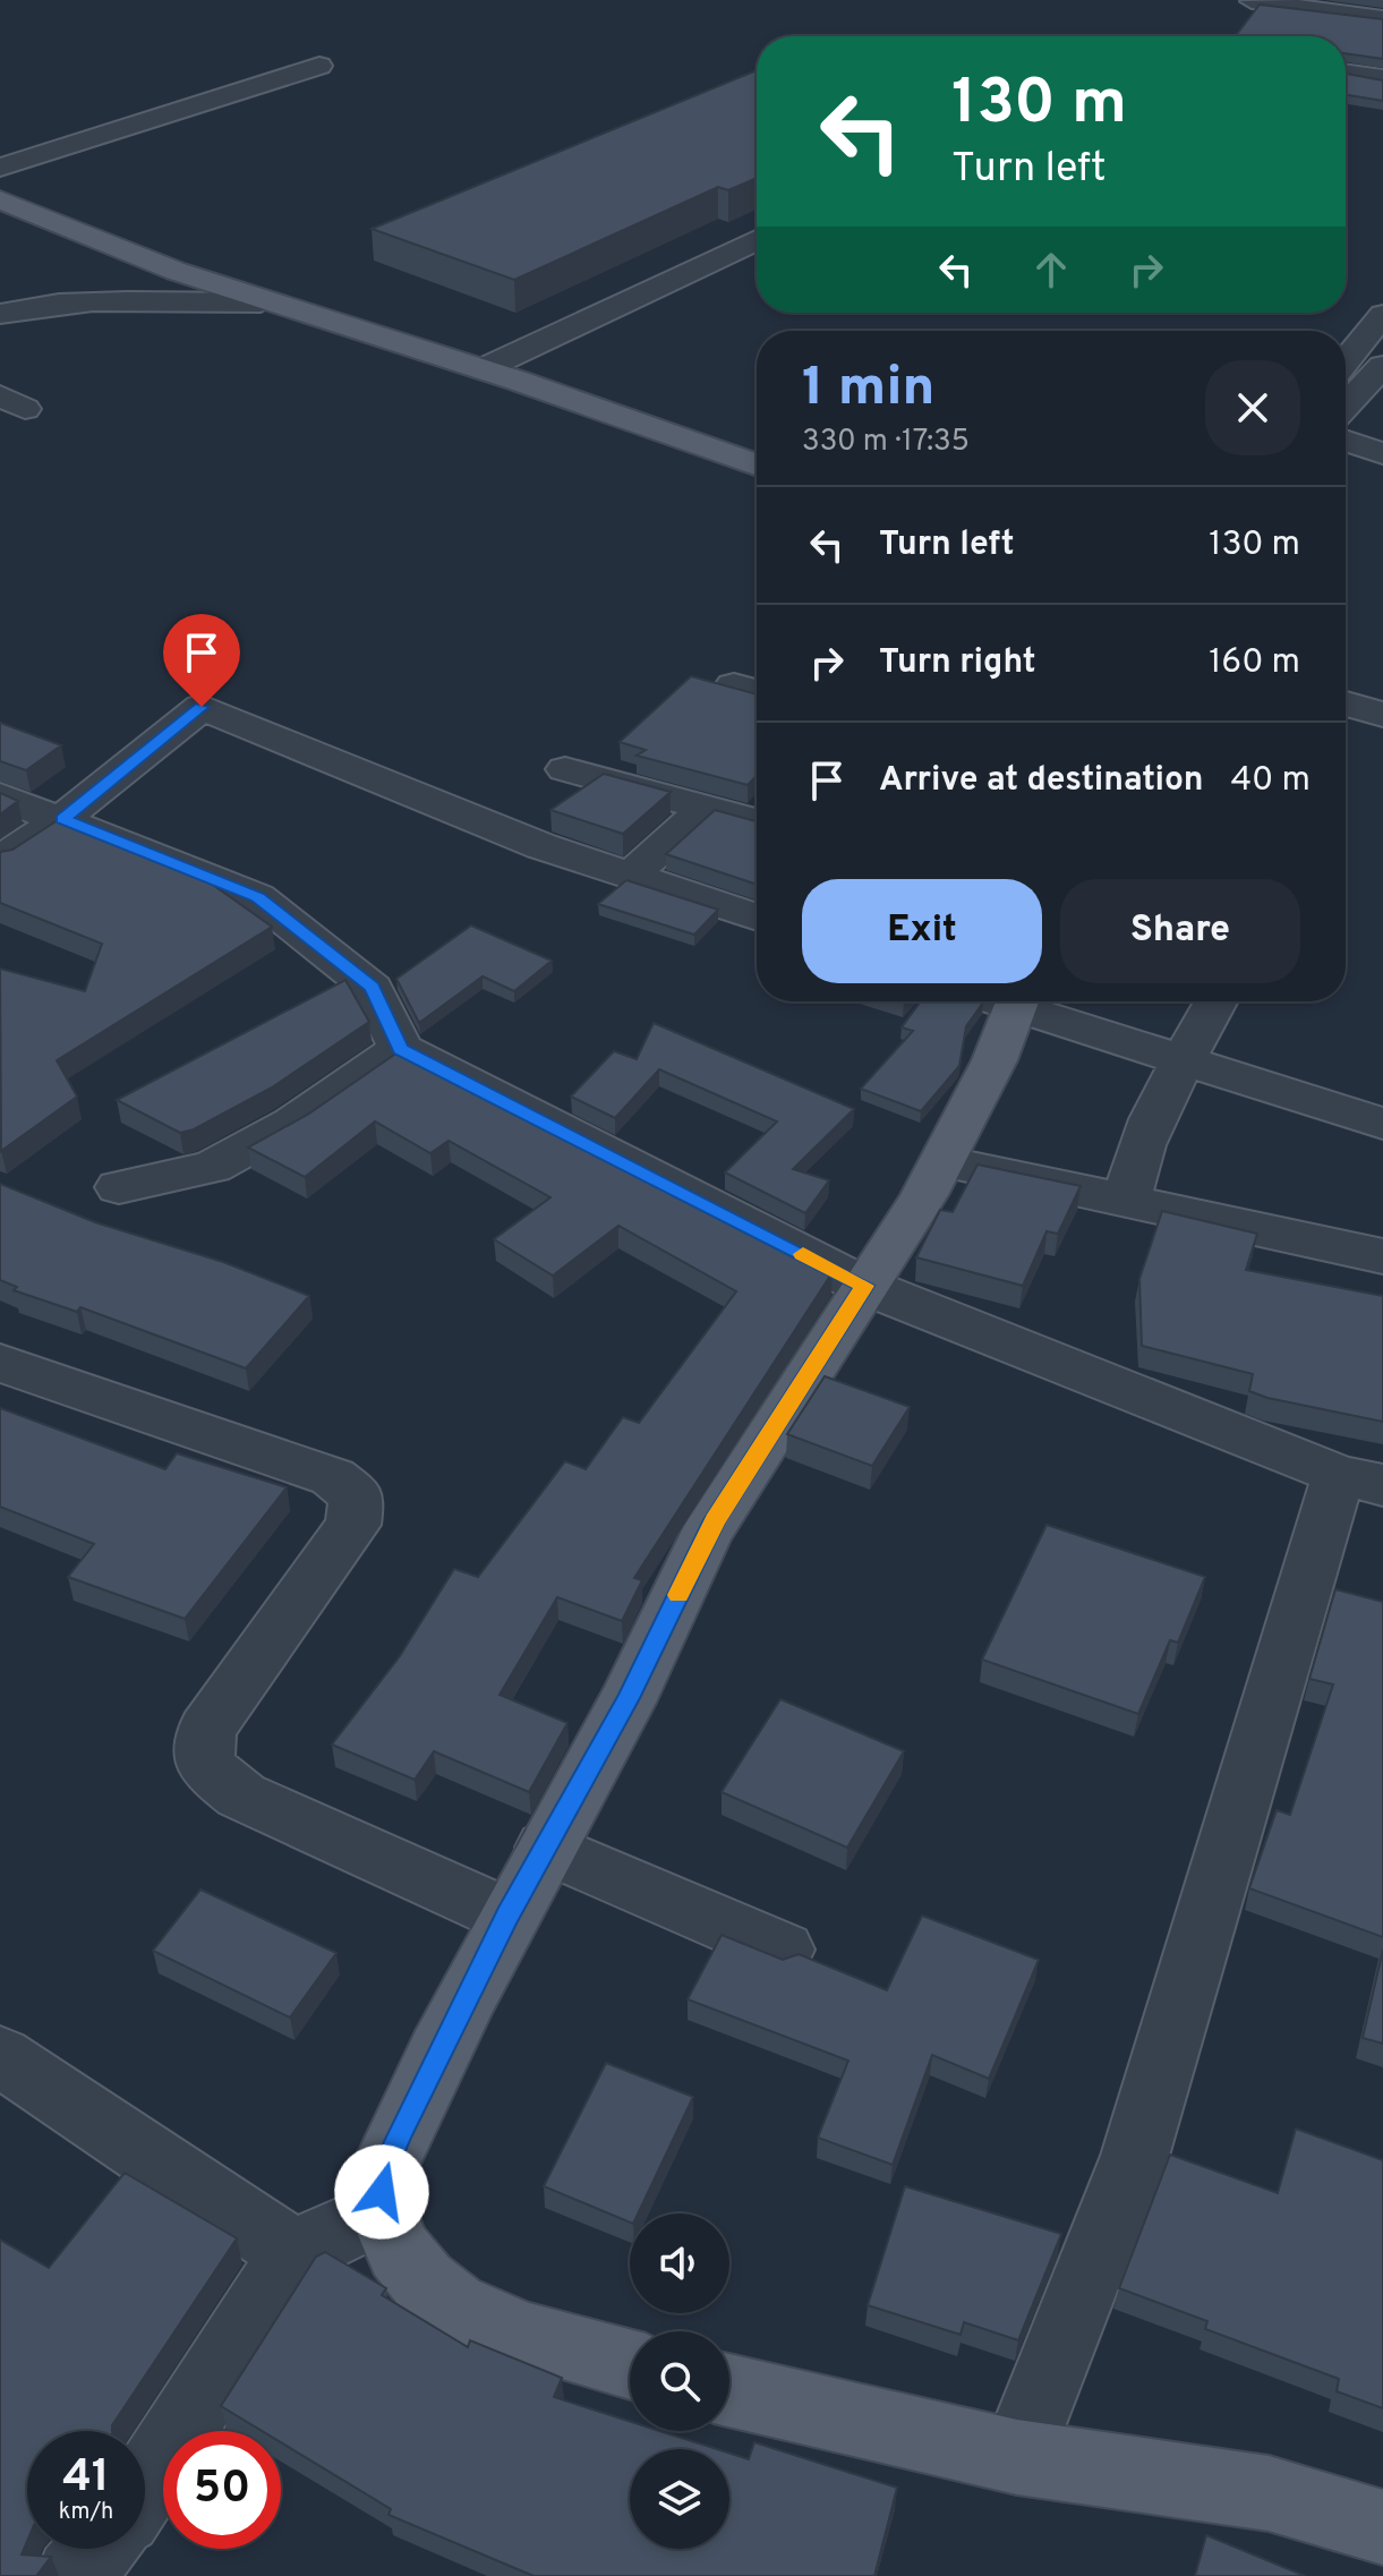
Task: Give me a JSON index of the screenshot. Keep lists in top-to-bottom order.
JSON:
{
  "page": {
    "turn": ["130 m", "Turn left"],
    "heading": ["1 min", "330 m · 17:35"],
    "list": [
      {
        "name": "Turn left",
        "value": "130 m"
      },
      {
        "name": "Turn right",
        "value": "160 m"
      },
      {
        "name": "Arrive at destination",
        "value": "40 m"
      }
    ],
    "buttons": ["Exit", "Share"],
    "speed": "41 km/h",
    "limit": "50"
  }
}
